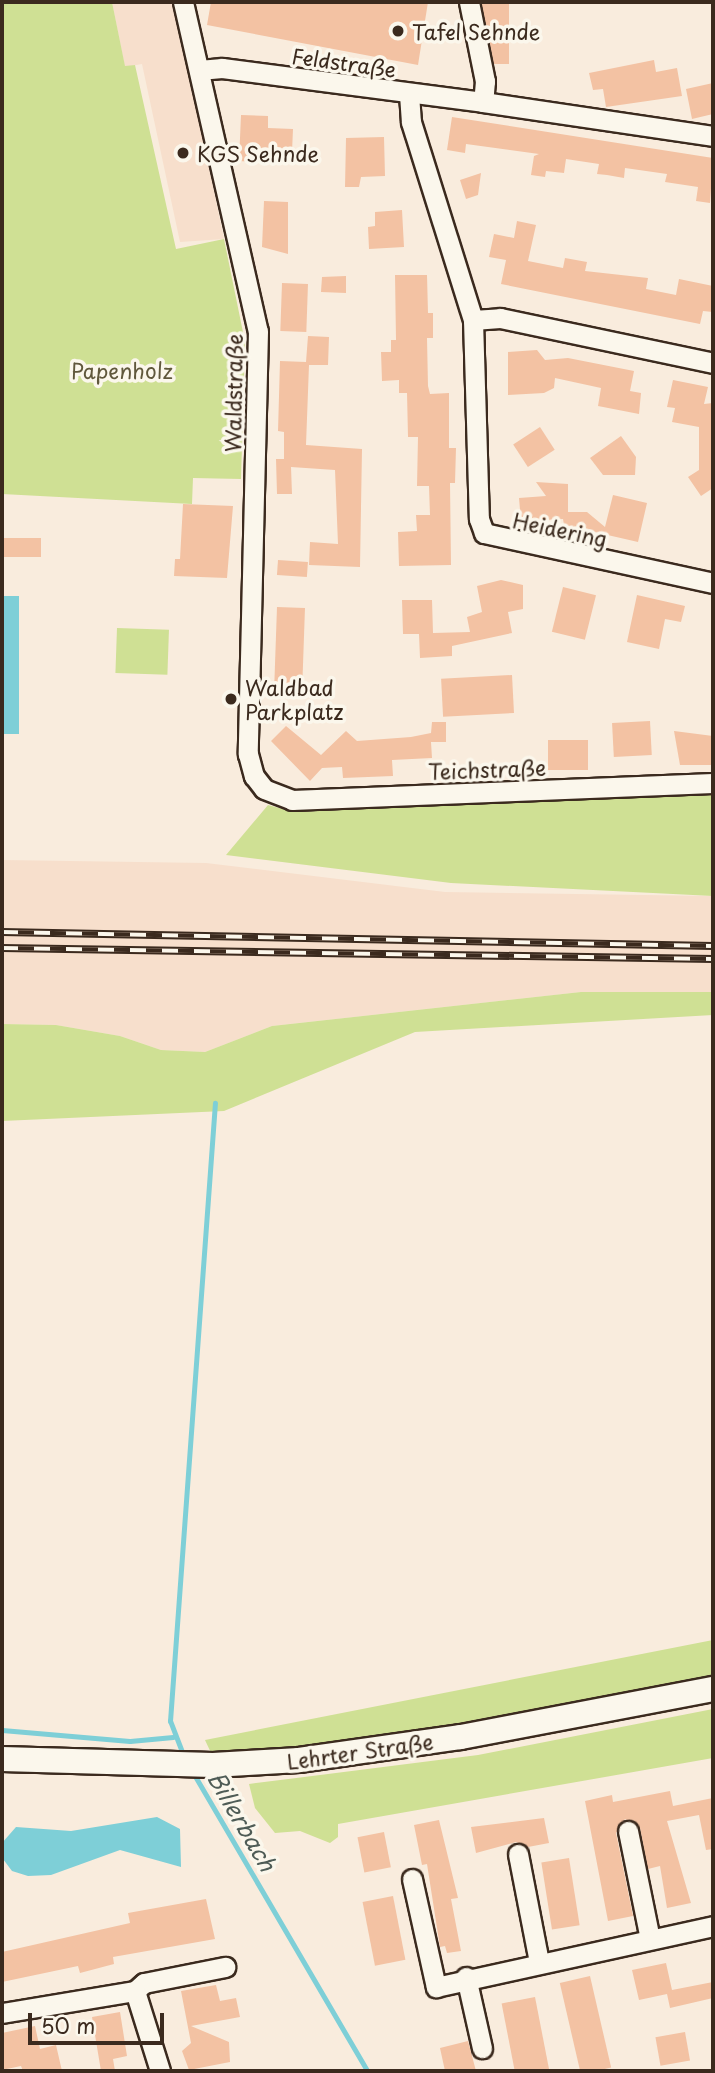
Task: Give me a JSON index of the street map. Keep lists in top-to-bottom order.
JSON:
{
  "streets": {
    "main road": ["Lehrter Straße"],
    "street": [
      "Feldstraße",
      "Waldstraße",
      "Heidering",
      "Teichstraße"
    ]
  },
  "crossings": [
    ["Feldstraße", "Waldstraße"],
    ["Feldstraße", "Heidering"],
    ["Waldstraße", "Teichstraße"]
  ],
  "water": ["Billerbach"],
  "parks": ["Papenholz"],
  "places": ["Tafel Sehnde", "KGS Sehnde", "Waldbad Parkplatz"],
  "scale_bar": "50 m"
}
